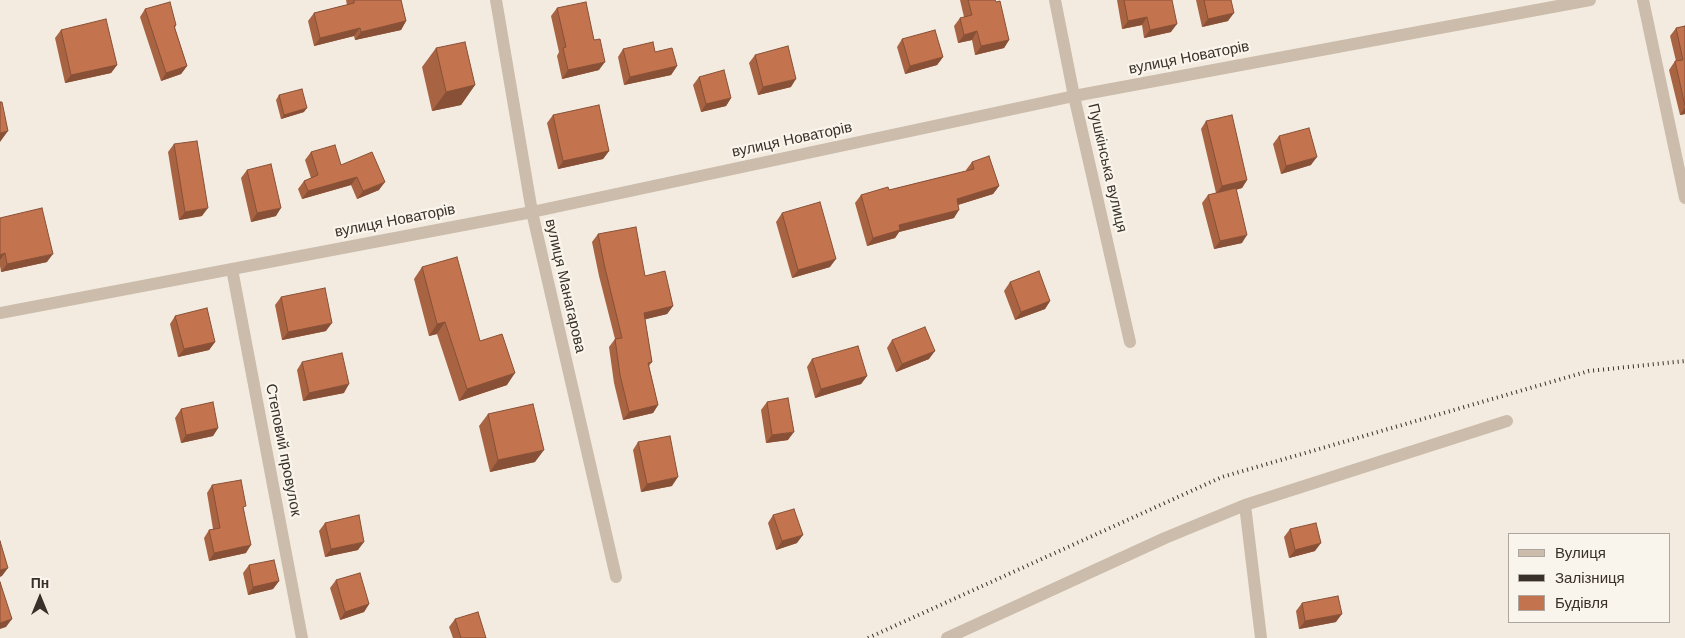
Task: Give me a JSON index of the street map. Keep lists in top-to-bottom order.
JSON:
{
  "streets": {
    "street": [
      "вулиця Новаторів",
      "Пушкінська вулиця",
      "вулиця Манагарова",
      "Степовий провулок"
    ]
  },
  "crossings": [
    ["вулиця Новаторів", "Пушкінська вулиця"],
    ["вулиця Новаторів", "вулиця Манагарова"],
    ["вулиця Новаторів", "Степовий провулок"]
  ],
  "legend": ["Вулиця", "Залізниця", "Будівля"],
  "north": "top"
}
